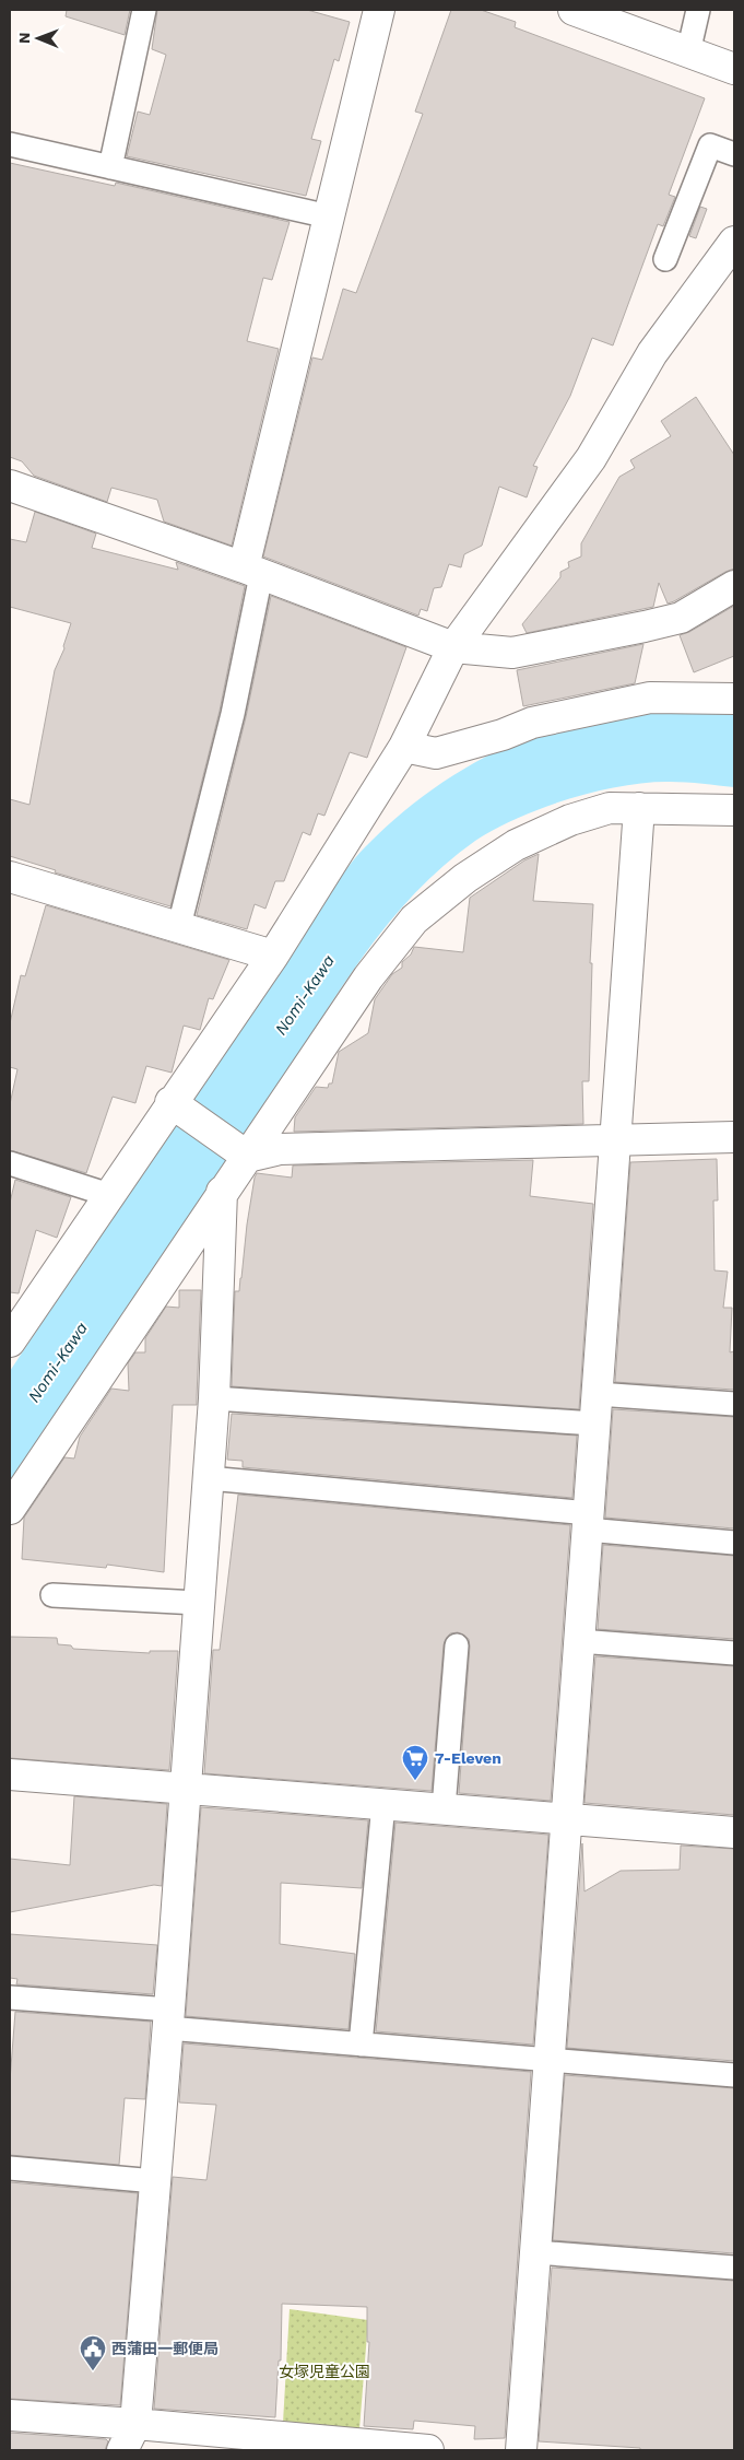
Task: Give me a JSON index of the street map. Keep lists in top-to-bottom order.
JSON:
{
  "water": ["Nomi-Kawa"],
  "parks": ["女塚児童公園"],
  "places": {
    "supermarket": ["7-Eleven"],
    "public building": ["西蒲田一郵便局"]
  },
  "north": "left"
}
